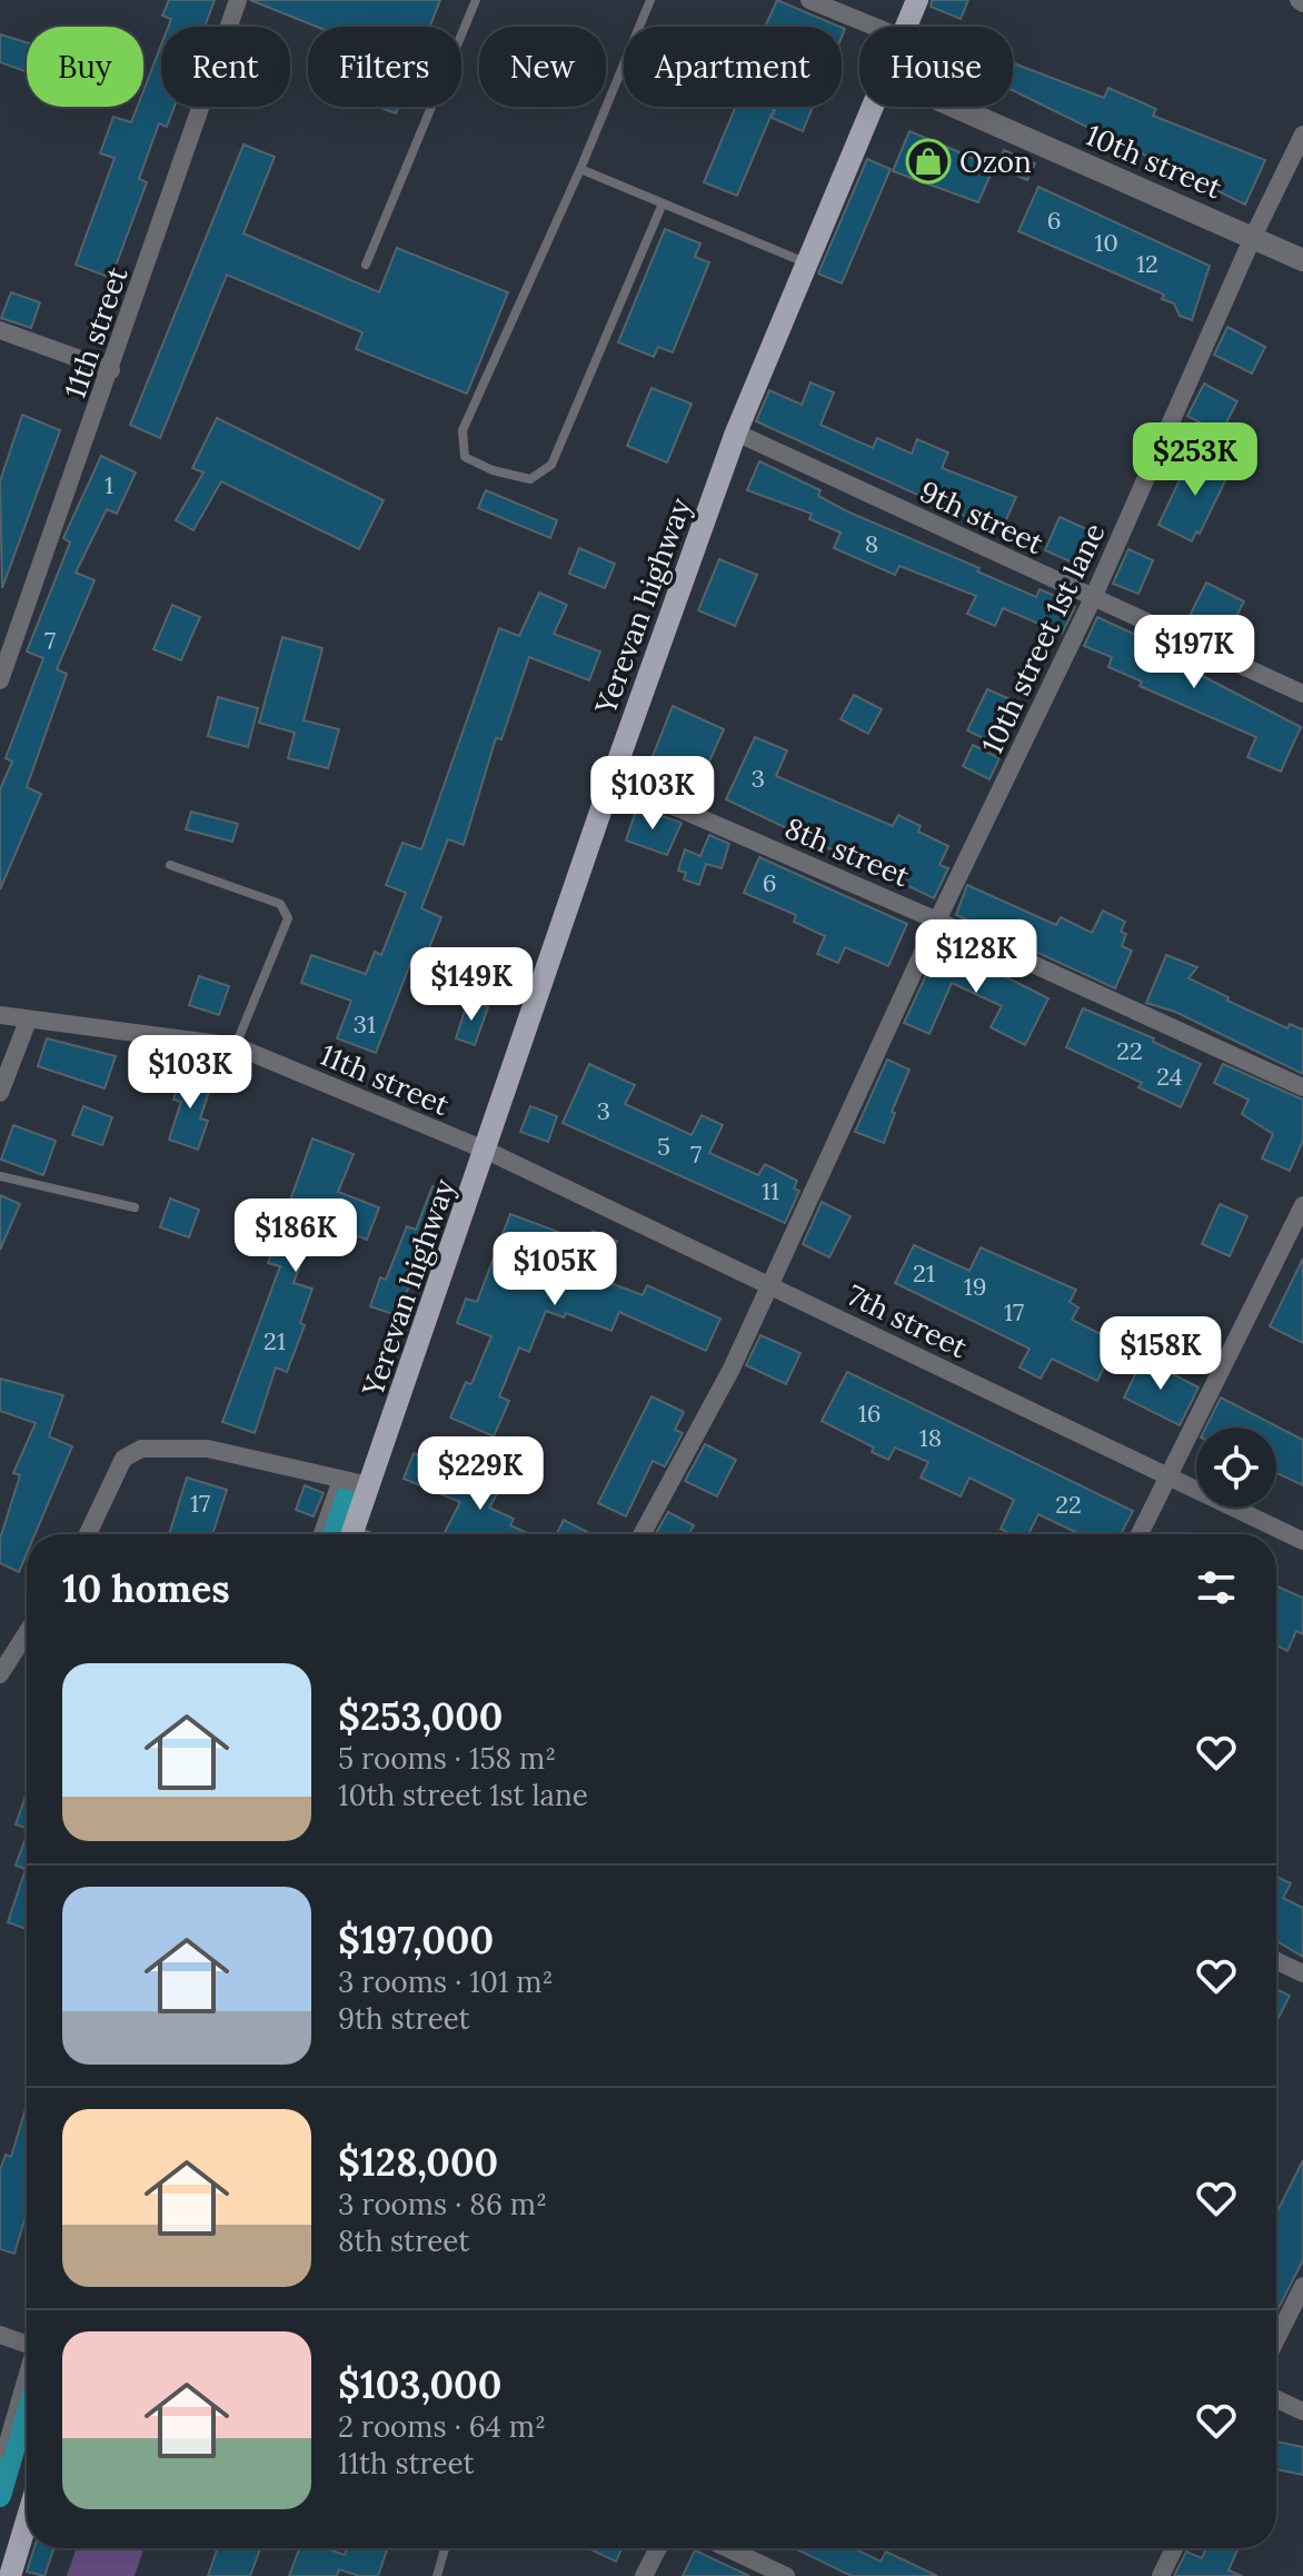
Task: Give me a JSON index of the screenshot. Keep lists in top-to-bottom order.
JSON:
{
  "streets": {
    "main road": ["Yerevan highway"],
    "street": [
      "10th street",
      "11th street",
      "9th street",
      "10th street 1st lane",
      "8th street",
      "7th street"
    ]
  },
  "crossings": [
    ["10th street", "10th street 1st lane"],
    ["11th street", "Yerevan highway"],
    ["11th street", "7th street"],
    ["9th street", "Yerevan highway"],
    ["9th street", "10th street 1st lane"],
    ["Yerevan highway", "8th street"],
    ["Yerevan highway", "7th street"],
    ["10th street 1st lane", "8th street"],
    ["10th street 1st lane", "7th street"]
  ],
  "places": {
    "shop": ["Ozon"]
  },
  "house_numbers": [
    "6",
    "10",
    "12",
    "1",
    "8",
    "7",
    "3",
    "6",
    "31",
    "22",
    "24",
    "3",
    "5",
    "7",
    "11",
    "21",
    "19",
    "17",
    "21",
    "16",
    "18",
    "17",
    "22"
  ],
  "page": {
    "chip": [
      "Buy",
      "Rent",
      "Filters",
      "New",
      "Apartment",
      "House"
    ],
    "price": [
      "$253K",
      "$197K",
      "$103K",
      "$128K",
      "$149K",
      "$103K",
      "$186K",
      "$105K",
      "$158K",
      "$229K"
    ],
    "heading": "10 homes",
    "list": [
      {
        "name": "$253,000",
        "note": "5 rooms · 158 m² · 10th street 1st lane"
      },
      {
        "name": "$197,000",
        "note": "3 rooms · 101 m² · 9th street"
      },
      {
        "name": "$128,000",
        "note": "3 rooms · 86 m² · 8th street"
      },
      {
        "name": "$103,000",
        "note": "2 rooms · 64 m² · 11th street"
      }
    ]
  }
}
